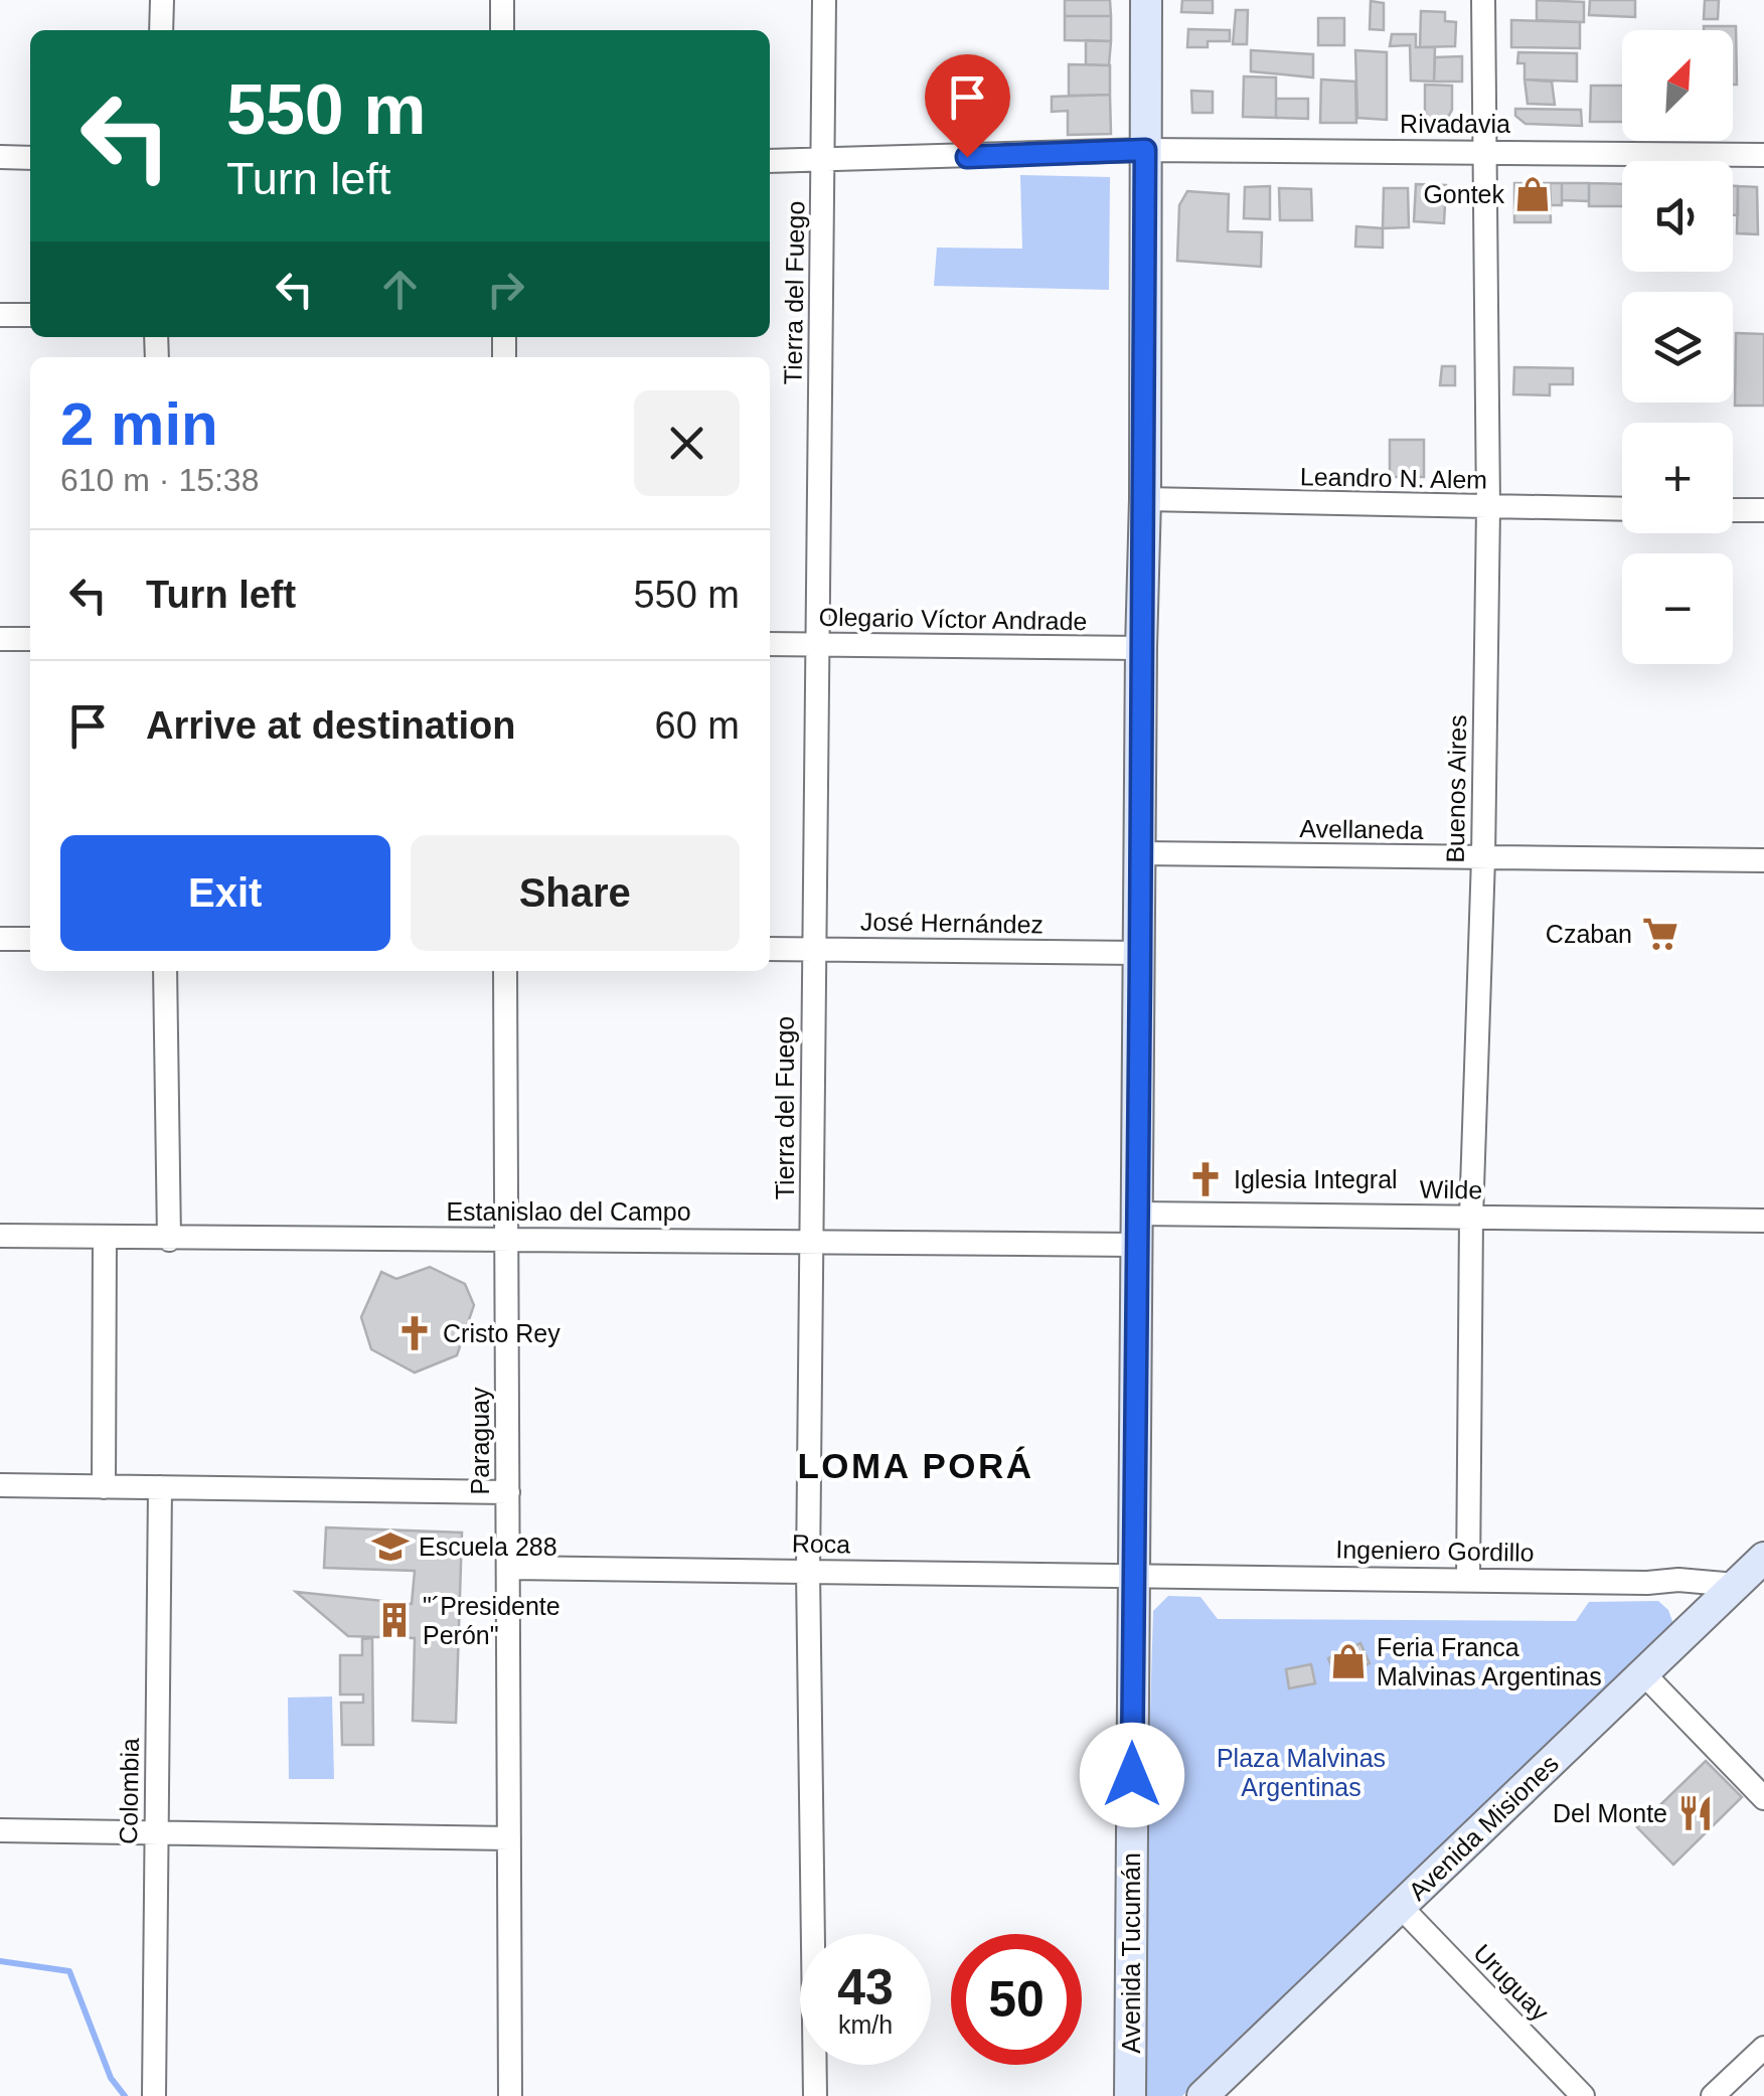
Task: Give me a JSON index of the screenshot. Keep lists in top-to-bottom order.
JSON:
{
  "streets": {
    "main road": ["Avenida Misiones", "Avenida Tucumán"],
    "street": [
      "Rivadavia",
      "Tierra del Fuego",
      "Leandro N. Alem",
      "Olegario Víctor Andrade",
      "Buenos Aires",
      "Avellaneda",
      "José Hernández",
      "Wilde",
      "Estanislao del Campo",
      "Paraguay",
      "Roca",
      "Ingeniero Gordillo",
      "Colombia",
      "Uruguay"
    ]
  },
  "crossings": [
    ["Rivadavia", "Tierra del Fuego"],
    ["Rivadavia", "Buenos Aires"],
    ["Rivadavia", "Avenida Tucumán"],
    ["Tierra del Fuego", "Olegario Víctor Andrade"],
    ["Tierra del Fuego", "José Hernández"],
    ["Tierra del Fuego", "Estanislao del Campo"],
    ["Tierra del Fuego", "Roca"],
    ["Leandro N. Alem", "Buenos Aires"],
    ["Leandro N. Alem", "Avenida Tucumán"],
    ["Olegario Víctor Andrade", "Avenida Tucumán"],
    ["Buenos Aires", "Avellaneda"],
    ["Buenos Aires", "Wilde"],
    ["Buenos Aires", "Ingeniero Gordillo"],
    ["Avellaneda", "Avenida Tucumán"],
    ["José Hernández", "Avenida Tucumán"],
    ["Wilde", "Avenida Tucumán"],
    ["Estanislao del Campo", "Paraguay"],
    ["Estanislao del Campo", "Avenida Tucumán"],
    ["Paraguay", "Roca"],
    ["Roca", "Ingeniero Gordillo"],
    ["Roca", "Avenida Tucumán"],
    ["Ingeniero Gordillo", "Avenida Misiones"],
    ["Ingeniero Gordillo", "Avenida Tucumán"],
    ["Avenida Misiones", "Uruguay"]
  ],
  "districts": ["LOMA PORÁ"],
  "parks": ["Plaza Malvinas Argentinas"],
  "places": {
    "shop": ["Gontek", "Feria Franca Malvinas Argentinas"],
    "supermarket": ["Czaban"],
    "church": ["Iglesia Integral", "Cristo Rey"],
    "school or university": ["Escuela 288"],
    "building": ["\"´Presidente Perón\""],
    "restaurant": ["Del Monte"]
  },
  "north": "top right",
  "page": {
    "map_buttons": ["+", "−"],
    "turn": ["550 m", "Turn left"],
    "heading": ["2 min", "610 m · 15:38"],
    "list": [
      {
        "name": "Turn left",
        "value": "550 m"
      },
      {
        "name": "Arrive at destination",
        "value": "60 m"
      }
    ],
    "buttons": ["Exit", "Share"],
    "speed": "43 km/h",
    "limit": "50"
  }
}
